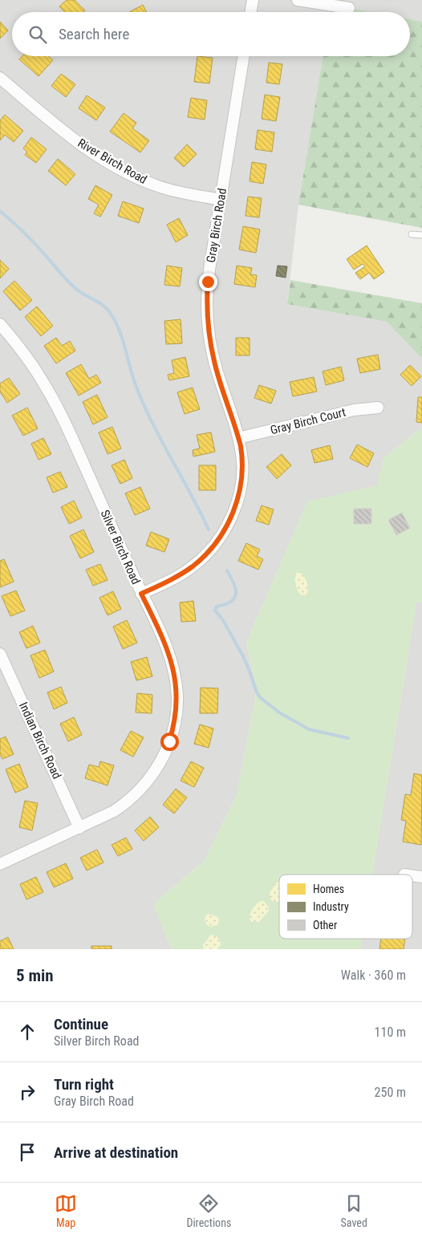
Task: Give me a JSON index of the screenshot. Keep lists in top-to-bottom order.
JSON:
{
  "streets": {
    "street": [
      "River Birch Road",
      "Gray Birch Road",
      "Gray Birch Court",
      "Silver Birch Road",
      "Indian Birch Road"
    ]
  },
  "crossings": [
    ["River Birch Road", "Gray Birch Road"],
    ["Gray Birch Road", "Gray Birch Court"],
    ["Gray Birch Road", "Silver Birch Road"],
    ["Silver Birch Road", "Indian Birch Road"]
  ],
  "legend": ["Homes", "Industry", "Other"],
  "page": {
    "search": "Search here",
    "heading": ["5 min", "Walk · 360 m"],
    "list": [
      ["Continue", "Silver Birch Road", "110 m"],
      ["Turn right", "Gray Birch Road", "250 m"],
      "Arrive at destination"
    ],
    "nav": ["Map", "Directions", "Saved"]
  }
}
